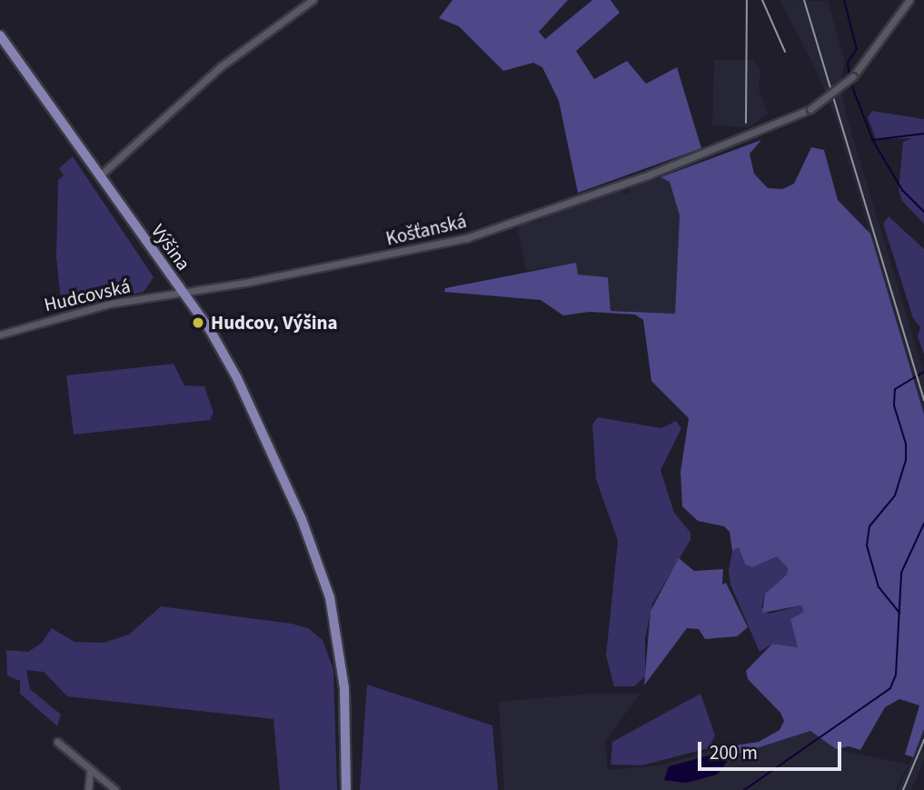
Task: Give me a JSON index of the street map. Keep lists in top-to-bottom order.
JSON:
{
  "streets": {
    "main road": ["Výšina"],
    "street": ["Košťanská", "Hudcovská"]
  },
  "crossings": [
    ["Košťanská", "Výšina"],
    ["Košťanská", "Hudcovská"],
    ["Výšina", "Hudcovská"]
  ],
  "places": ["Hudcov, Výšina"],
  "scale_bar": "200 m"
}
